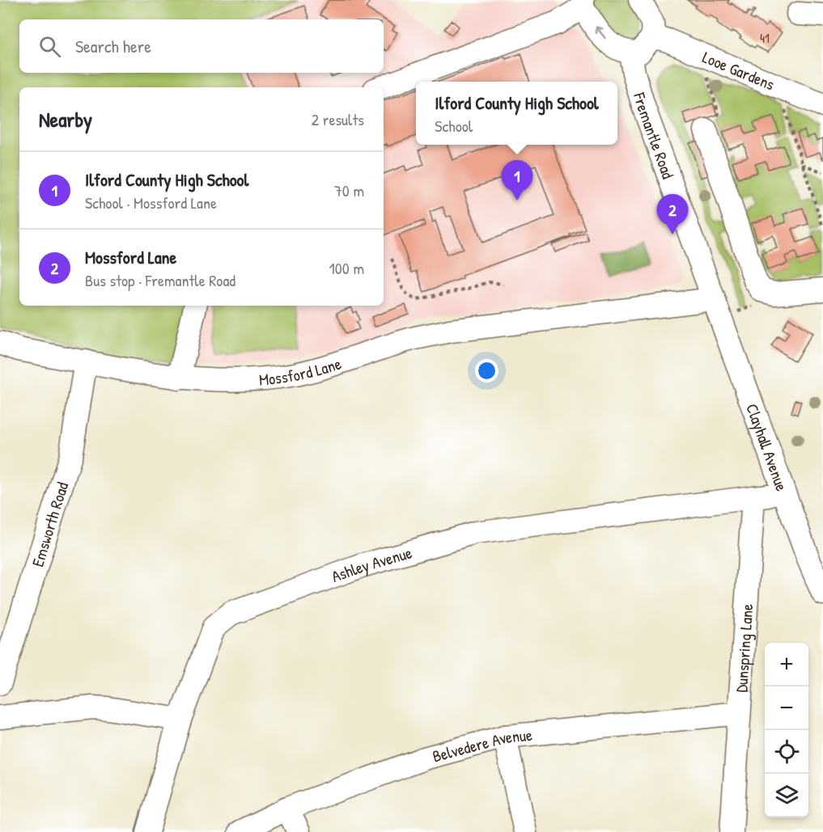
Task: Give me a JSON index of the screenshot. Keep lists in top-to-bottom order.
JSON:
{
  "streets": {
    "street": [
      "Looe Gardens",
      "Fremantle Road",
      "Mossford Lane",
      "Clayhall Avenue",
      "Emsworth Road",
      "Ashley Avenue",
      "Dunspring Lane",
      "Belvedere Avenue"
    ]
  },
  "crossings": [
    ["Fremantle Road", "Mossford Lane"],
    ["Fremantle Road", "Clayhall Avenue"],
    ["Mossford Lane", "Clayhall Avenue"],
    ["Mossford Lane", "Emsworth Road"],
    ["Ashley Avenue", "Dunspring Lane"],
    ["Dunspring Lane", "Belvedere Avenue"]
  ],
  "house_numbers": ["41"],
  "page": {
    "search": "Search here",
    "popup": ["Ilford County High School", "School"],
    "heading": ["Nearby", "2 results"],
    "list": [
      {
        "mark": "1",
        "name": "Ilford County High School",
        "note": "School · Mossford Lane",
        "value": "70 m"
      },
      {
        "mark": "2",
        "name": "Mossford Lane",
        "note": "Bus stop · Fremantle Road",
        "value": "100 m"
      }
    ],
    "pins": ["1", "2"],
    "map_buttons": ["+", "−"]
  }
}
